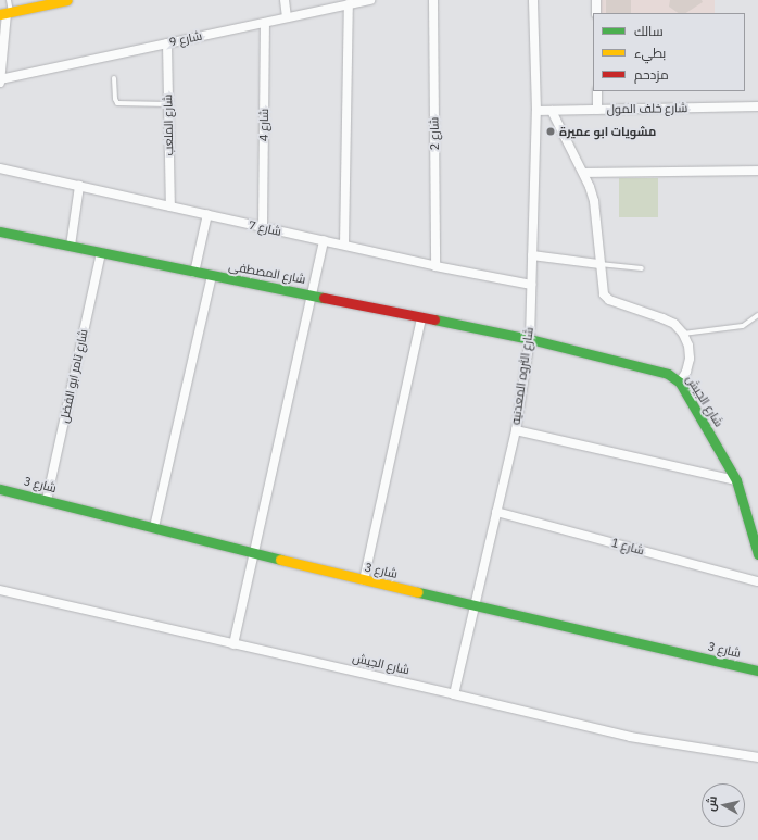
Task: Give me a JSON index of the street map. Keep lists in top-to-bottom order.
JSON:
{
  "streets": {
    "street": [
      "شارع 9",
      "شارع خلف المول",
      "شارع الملعب",
      "شارع 4",
      "شارع 2",
      "شارع 7",
      "شارع المصطفى",
      "شارع تامر ابو الفضل",
      "شارع الثروه المعدنيه",
      "شارع الجيش",
      "شارع 3",
      "شارع 1"
    ]
  },
  "crossings": [
    ["شارع 9", "شارع الملعب"],
    ["شارع 9", "شارع 4"],
    ["شارع خلف المول", "شارع الثروه المعدنيه"],
    ["شارع الملعب", "شارع 7"],
    ["شارع 4", "شارع 7"],
    ["شارع 2", "شارع 7"],
    ["شارع 7", "شارع الثروه المعدنيه"],
    ["شارع المصطفى", "شارع تامر ابو الفضل"],
    ["شارع المصطفى", "شارع الثروه المعدنيه"],
    ["شارع المصطفى", "شارع الجيش"],
    ["شارع تامر ابو الفضل", "شارع 3"],
    ["شارع الثروه المعدنيه", "شارع الجيش"],
    ["شارع الثروه المعدنيه", "شارع 3"],
    ["شارع الثروه المعدنيه", "شارع 1"]
  ],
  "places": ["مشويات ابو عميرة"],
  "legend": ["سالك", "بطيء", "مزدحم"],
  "north": "left"
}
